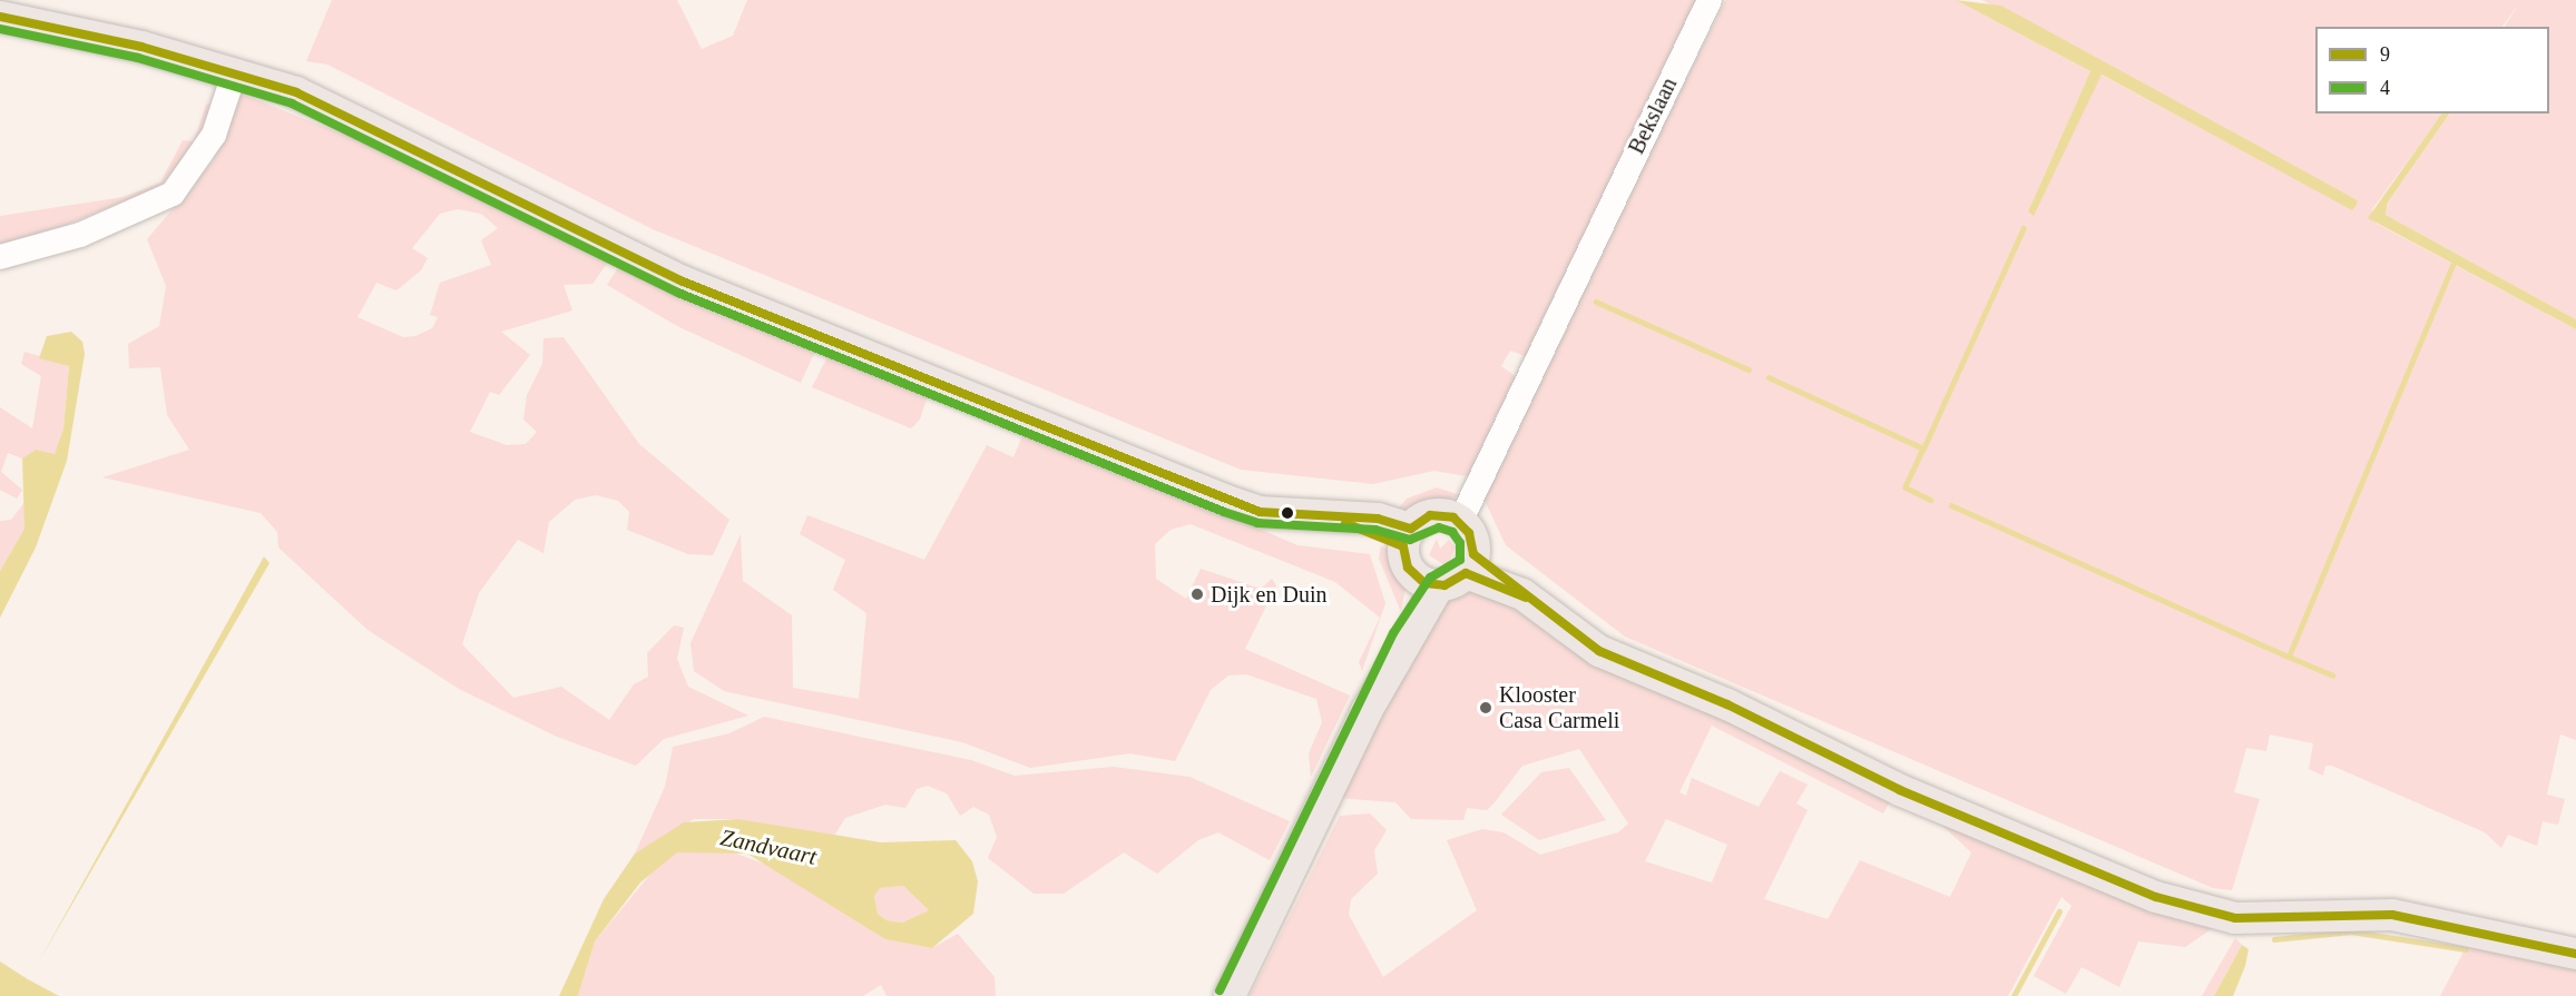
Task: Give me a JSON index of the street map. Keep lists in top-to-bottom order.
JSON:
{
  "streets": {
    "street": ["Bekslaan"]
  },
  "water": ["Zandvaart"],
  "places": ["Dijk en Duin", "Klooster Casa Carmeli"],
  "lines": ["transit line 9", "transit line 4"],
  "legend": ["9", "4"]
}
